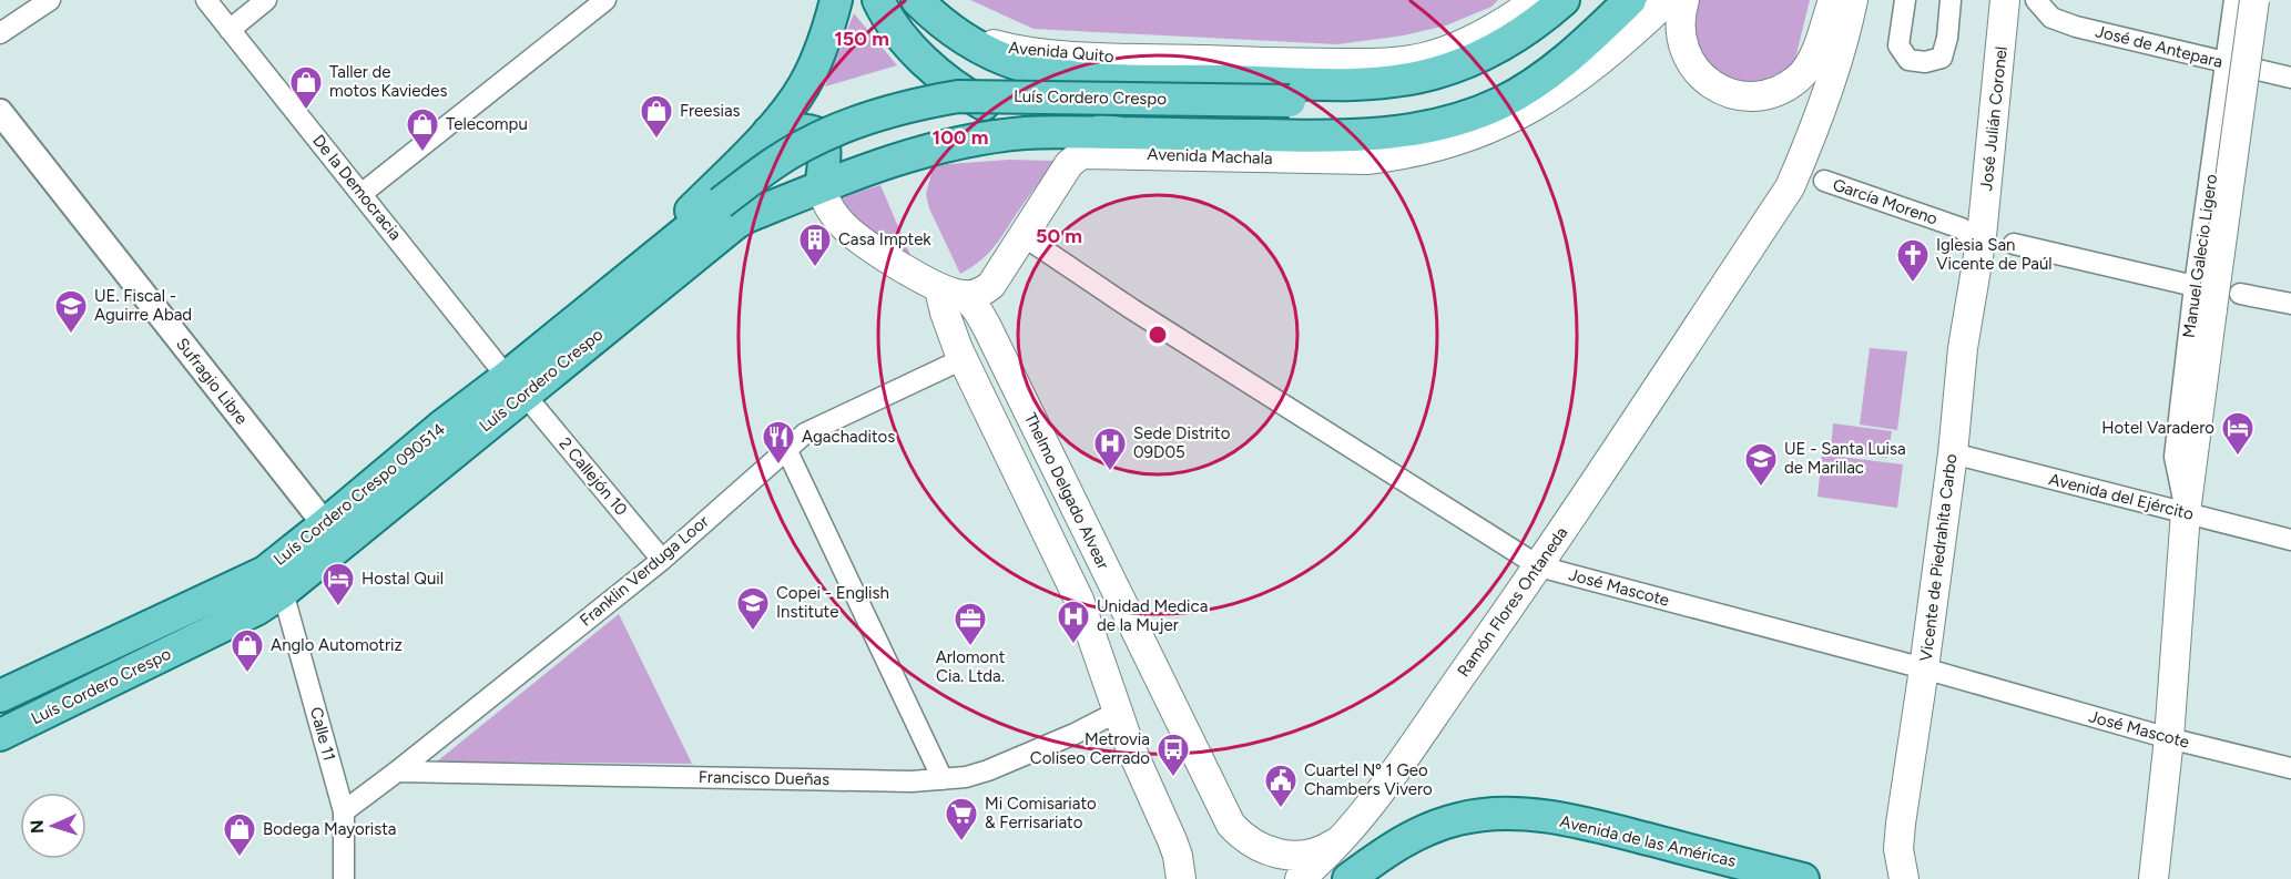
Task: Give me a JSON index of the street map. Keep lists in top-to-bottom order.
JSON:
{
  "streets": {
    "main road": [
      "Avenida Quito",
      "Luís Cordero Crespo",
      "José Julián Coronel",
      "Avenida Machala",
      "Manuel Galecio Ligero",
      "Thelmo Delgado Alvear",
      "Luís Cordero Crespo 090514",
      "Vicente de Piedrahíta Carbo",
      "Ramón Flores Ontaneda",
      "Avenida de las Américas"
    ],
    "street": [
      "José de Antepara",
      "De la Democracia",
      "García Moreno",
      "Sufragio Libre",
      "2 Callejón 10",
      "Avenida del Ejército",
      "Franklin Verduga Loor",
      "José Mascote",
      "Calle 11",
      "Francisco Dueñas"
    ]
  },
  "crossings": [
    ["José de Antepara", "Manuel Galecio Ligero"],
    ["Luís Cordero Crespo", "Avenida Machala"],
    ["Luís Cordero Crespo", "De la Democracia"],
    ["Luís Cordero Crespo", "2 Callejón 10"],
    ["Luís Cordero Crespo", "Luís Cordero Crespo 090514"],
    ["Luís Cordero Crespo", "Calle 11"],
    ["José Julián Coronel", "García Moreno"],
    ["José Julián Coronel", "Vicente de Piedrahíta Carbo"],
    ["Avenida Machala", "Thelmo Delgado Alvear"],
    ["Avenida Machala", "José Mascote"],
    ["De la Democracia", "2 Callejón 10"],
    ["De la Democracia", "Luís Cordero Crespo 090514"],
    ["García Moreno", "Vicente de Piedrahíta Carbo"],
    ["Manuel Galecio Ligero", "Avenida del Ejército"],
    ["Manuel Galecio Ligero", "José Mascote"],
    ["Sufragio Libre", "Luís Cordero Crespo 090514"],
    ["2 Callejón 10", "Luís Cordero Crespo 090514"],
    ["2 Callejón 10", "Franklin Verduga Loor"],
    ["Thelmo Delgado Alvear", "Ramón Flores Ontaneda"],
    ["Avenida del Ejército", "Vicente de Piedrahíta Carbo"],
    ["Vicente de Piedrahíta Carbo", "José Mascote"],
    ["Franklin Verduga Loor", "Calle 11"],
    ["Franklin Verduga Loor", "Francisco Dueñas"],
    ["José Mascote", "Ramón Flores Ontaneda"]
  ],
  "places": {
    "shop": [
      "Taller de motos Kaviedes",
      "Freesias",
      "Telecompu",
      "Anglo Automotriz",
      "Bodega Mayorista"
    ],
    "building": ["Casa Imptek"],
    "church": ["Iglesia San Vicente de Paúl"],
    "school or university": ["UE. Fiscal - Aguirre Abad", "UE - Santa Luisa de Marillac", "Copei - English Institute"],
    "hotel": ["Hotel Varadero", "Hostal Quil"],
    "restaurant": ["Agachaditos"],
    "hospital": ["Sede Distrito 09D05", "Unidad Medica de la Mujer"],
    "office": ["Arlomont Cia. Ltda."],
    "bus stop": ["Metrovia Coliseo Cerrado"],
    "public building": ["Cuartel Nº 1 Geo Chambers Vivero"],
    "supermarket": ["Mi Comisariato & Ferrisariato"]
  },
  "north": "left",
  "rings": ["150 m", "100 m", "50 m"]
}
